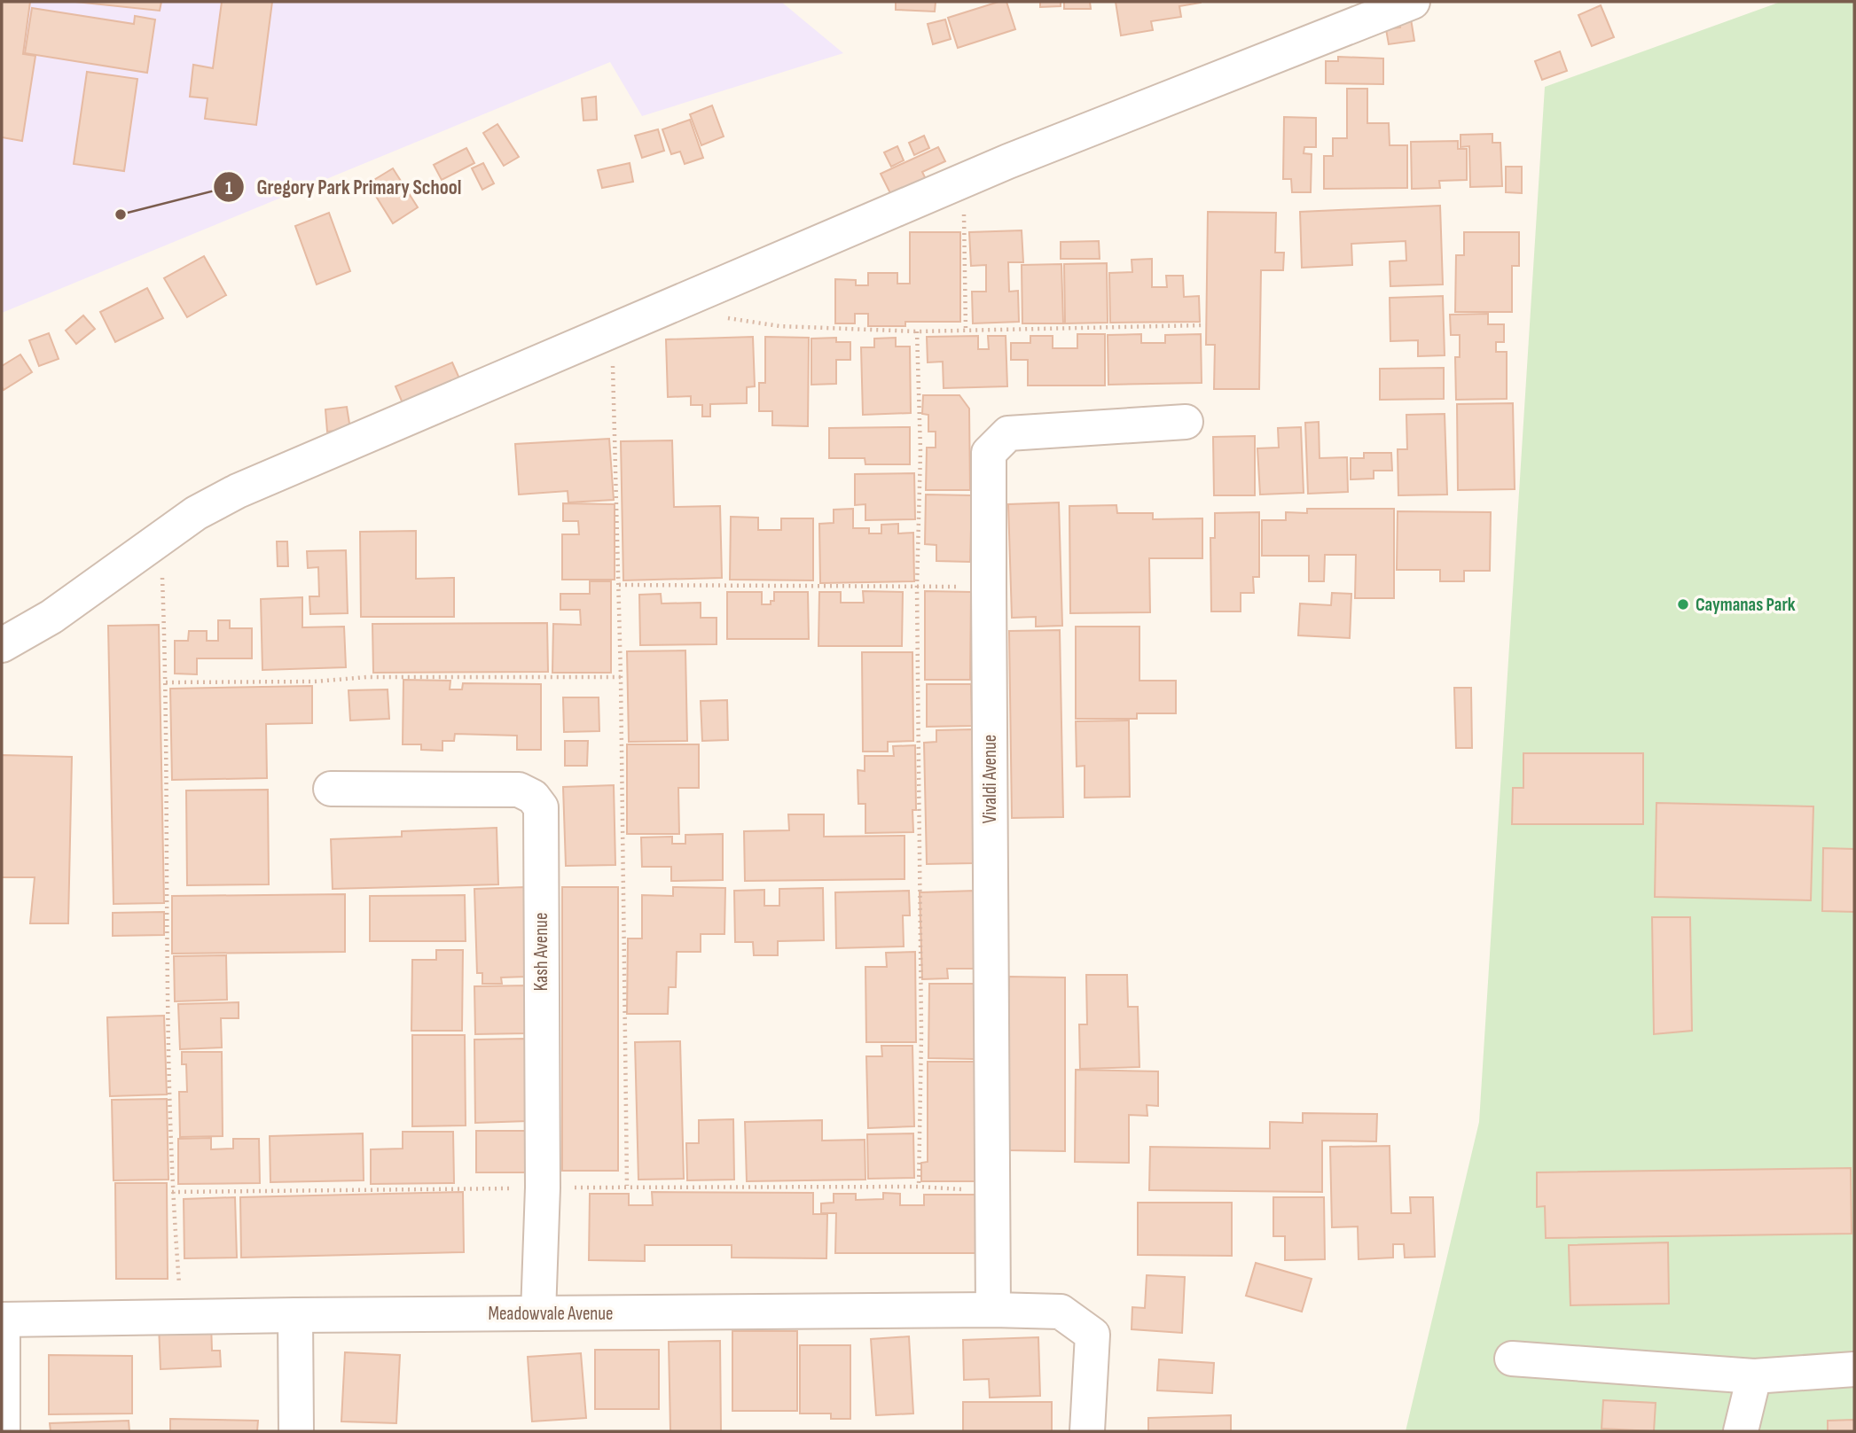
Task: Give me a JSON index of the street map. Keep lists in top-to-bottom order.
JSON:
{
  "streets": {
    "street": ["Vivaldi Avenue", "Kash Avenue", "Meadowvale Avenue"]
  },
  "crossings": [
    ["Vivaldi Avenue", "Meadowvale Avenue"],
    ["Kash Avenue", "Meadowvale Avenue"]
  ],
  "places": ["Gregory Park Primary School", "Caymanas Park"]
}
